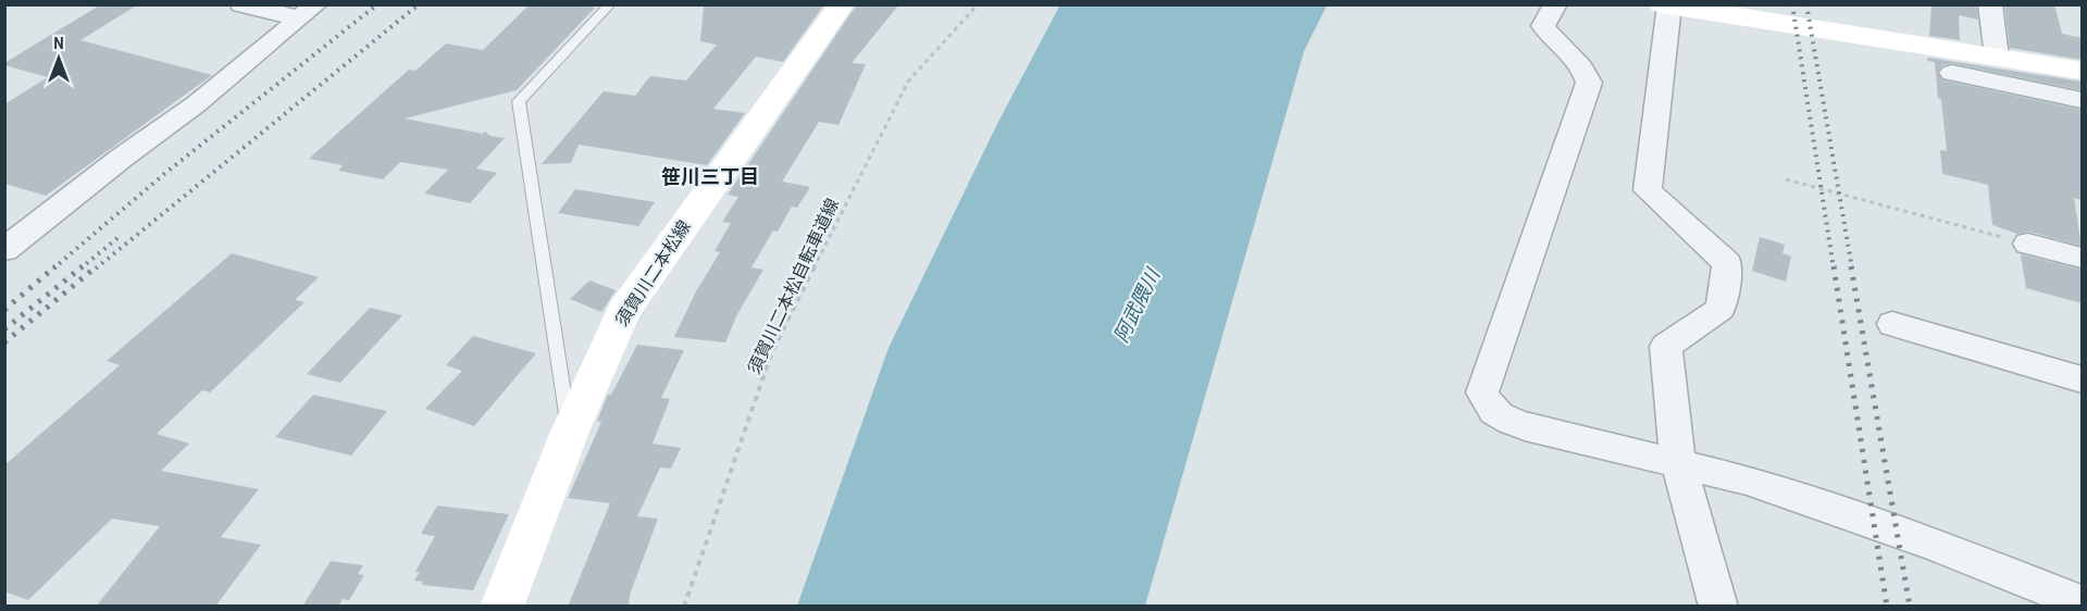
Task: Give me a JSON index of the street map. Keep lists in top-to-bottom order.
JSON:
{
  "streets": {
    "main road": ["須賀川二本松線"],
    "path": ["須賀川二本松自転車道線"]
  },
  "districts": ["笹川三丁目"],
  "water": ["阿武隈川"],
  "north": "top"
}
